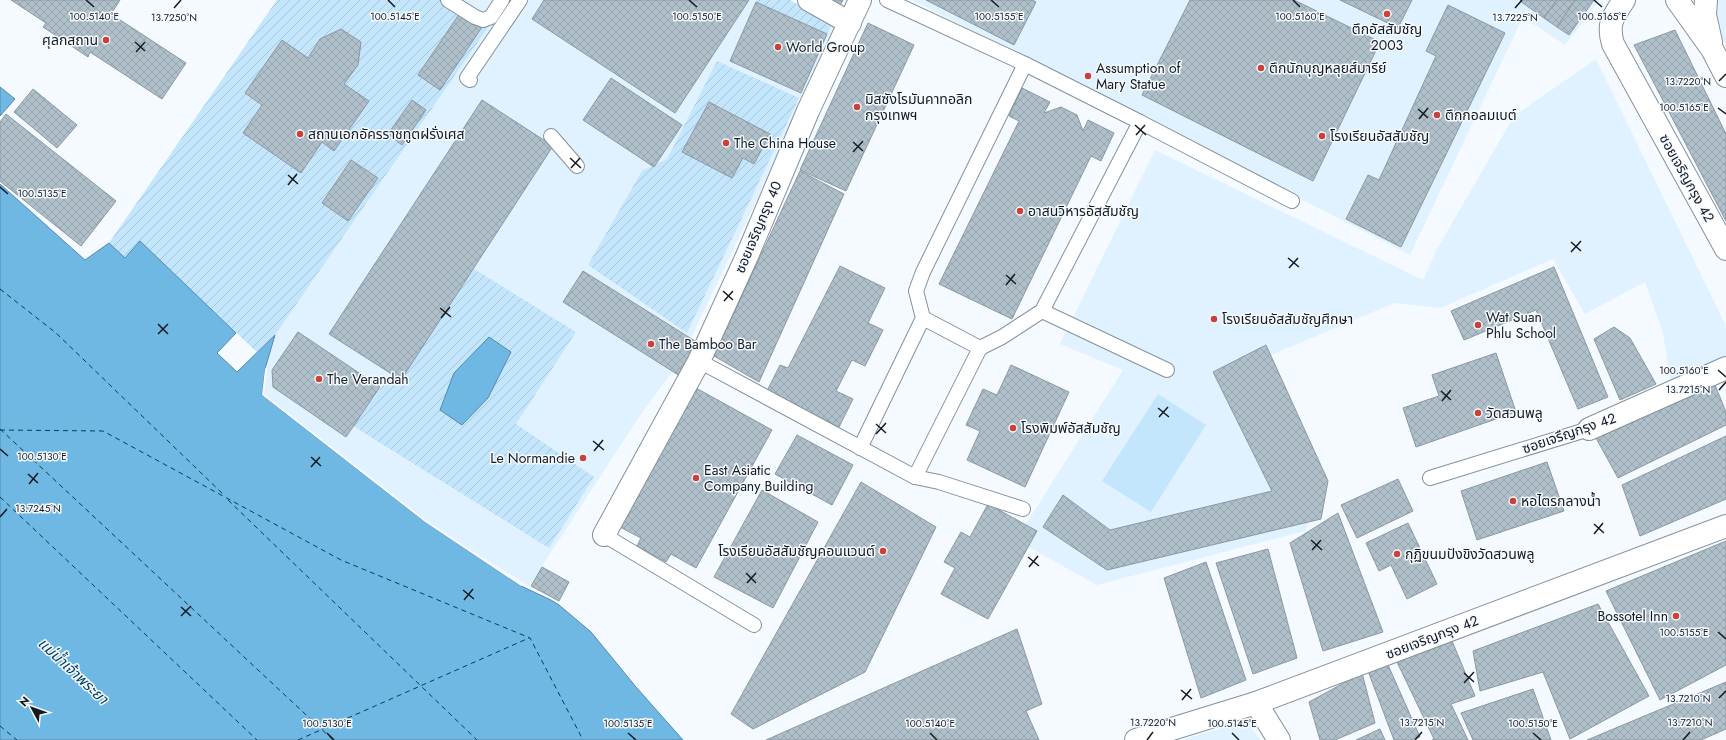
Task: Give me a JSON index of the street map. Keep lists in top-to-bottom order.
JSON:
{
  "streets": {
    "street": ["ซอยเจริญกรุง 42", "ซอยเจริญกรุง 40", "ซอยเจรืญกรุง 42"]
  },
  "water": ["แม่น้ำเจ้าพระยา"],
  "places": [
    "ตึกอัสสัมชัญ 2003",
    "ศุลกสถาน",
    "World Group",
    "ตึกนักบุญหลุยส์มารีย์",
    "Assumption of Mary Statue",
    "มิสซังโรมันคาทอลิก กรุงเทพฯ",
    "ตึกกอลมเบต์",
    "สถานเอกอัครราชทูตฝรั่งเศส",
    "โรงเรียนอัสสัมชัญ",
    "The China House",
    "อาสนวิหารอัสสัมชัญ",
    "โรงเรียนอัสสัมชัญศึกษา",
    "Wat Suan Phlu School",
    "The Bamboo Bar",
    "The Verandah",
    "วัดสวนพลู",
    "โรงพิมพ์อัสสัมชัญ",
    "Le Normandie",
    "East Asiatic Company Building",
    "หอไตรกลางน้ำ",
    "โรงเรียนอัสสัมชัญคอนแวนต์",
    "กุฏิขนมปังขิงวัดสวนพลู",
    "Bossotel Inn"
  ],
  "north": "top left",
  "coordinates": [
    "100.5165°E",
    "100.5150°E",
    "100.5160°E",
    "100.5140°E",
    "100.5145°E",
    "100.5155°E",
    "13.7250°N",
    "13.7225°N",
    "13.7220°N",
    "100.5135°E",
    "13.7215°N",
    "100.5130°E",
    "13.7245°N",
    "13.7210°N"
  ]
}
